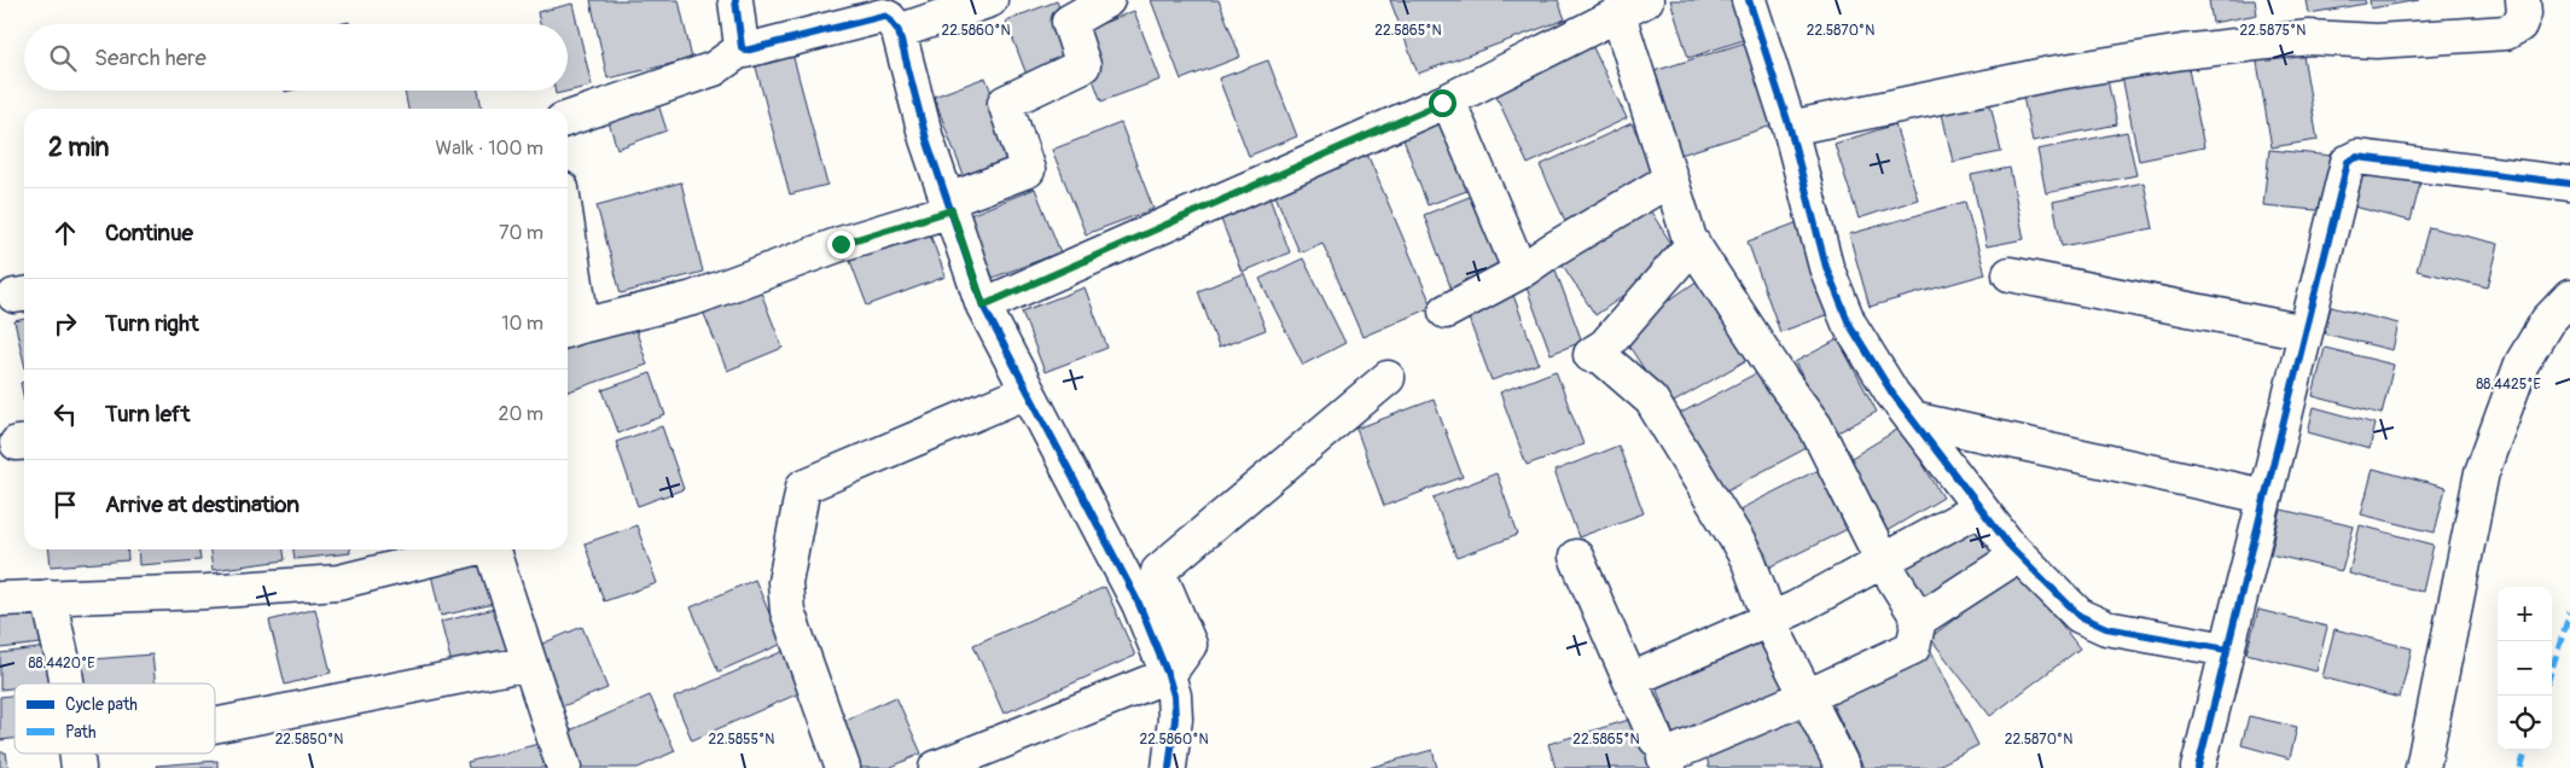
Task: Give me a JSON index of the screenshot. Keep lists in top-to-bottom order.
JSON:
{
  "legend": ["Cycle path", "Path"],
  "page": {
    "search": "Search here",
    "heading": ["2 min", "Walk · 100 m"],
    "list": [
      ["Continue", "70 m"],
      ["Turn right", "10 m"],
      ["Turn left", "20 m"],
      "Arrive at destination"
    ],
    "map_buttons": ["+", "−"]
  },
  "coordinates": [
    "22.5860°N",
    "22.5865°N",
    "22.5870°N",
    "22.5875°N",
    "88.4425°E",
    "88.4420°E",
    "22.5850°N",
    "22.5855°N"
  ]
}
